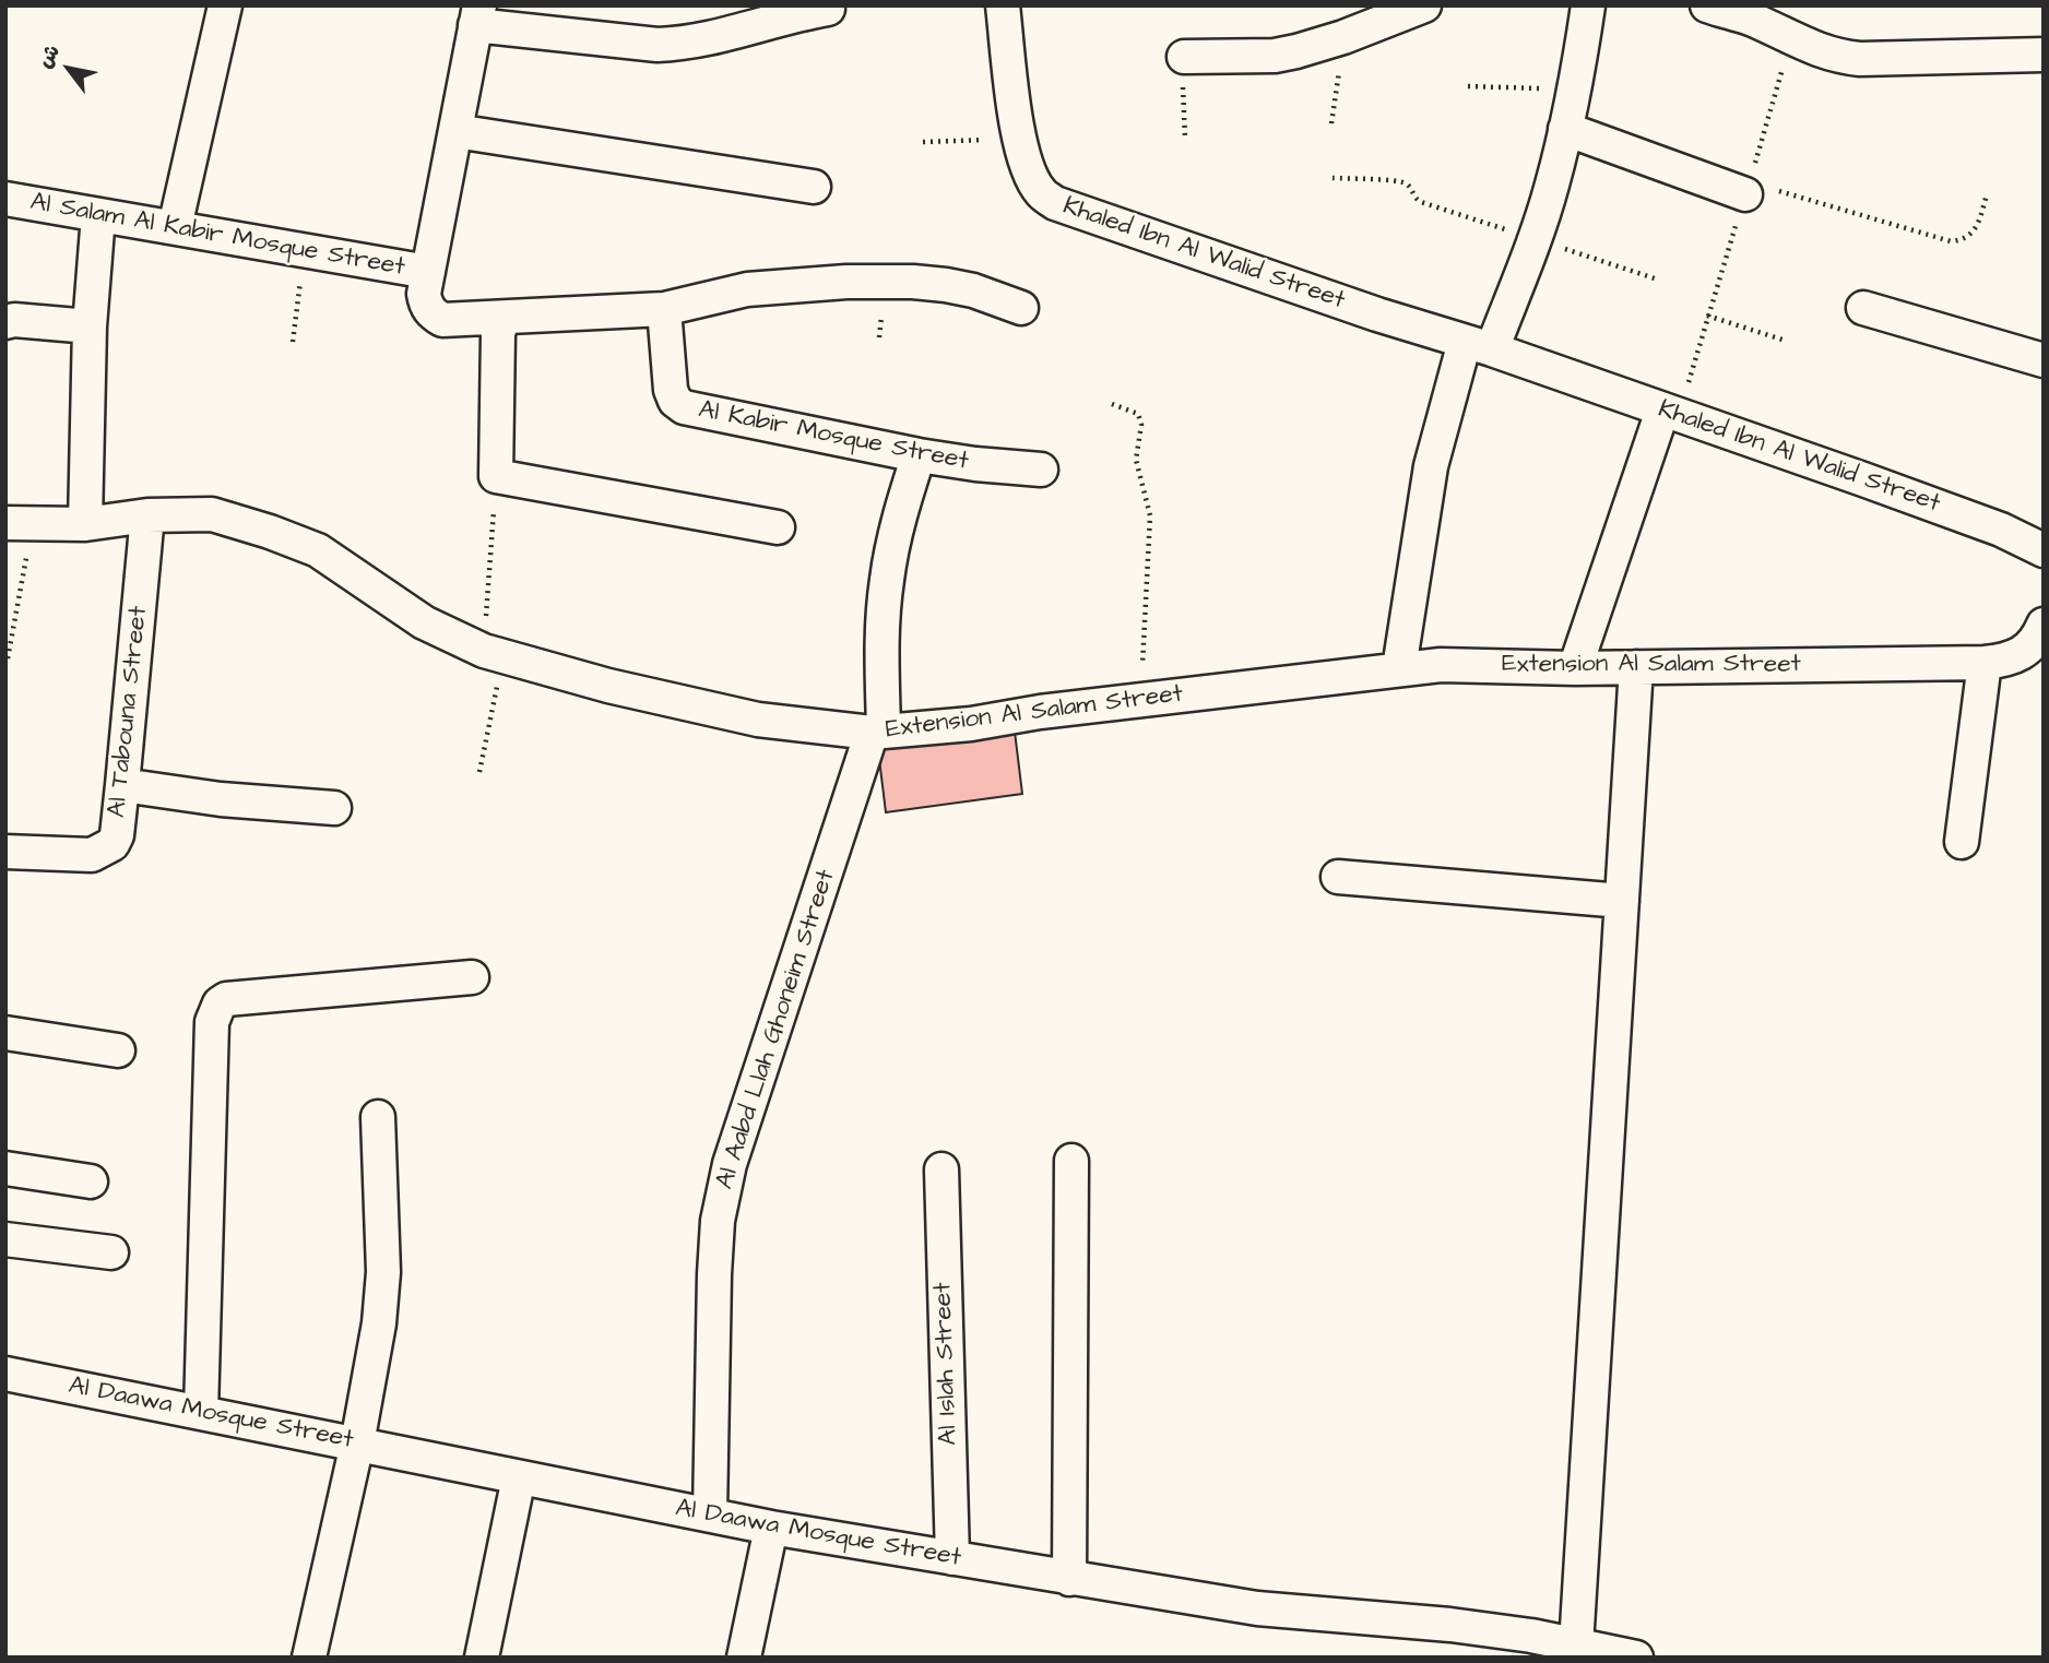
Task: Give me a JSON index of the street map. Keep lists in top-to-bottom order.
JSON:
{
  "streets": {
    "street": [
      "Al Salam Al Kabir Mosque Street",
      "Khaled Ibn Al Walid Street",
      "Al Kabir Mosque Street",
      "Extension Al Salam Street",
      "Al Tabouna Street",
      "Al Aabd Llah Ghoneim Street",
      "Al Islah Street",
      "Al Daawa Mosque Street"
    ]
  },
  "crossings": [
    ["Extension Al Salam Street", "Al Tabouna Street"],
    ["Extension Al Salam Street", "Al Aabd Llah Ghoneim Street"],
    ["Al Aabd Llah Ghoneim Street", "Al Daawa Mosque Street"],
    ["Al Islah Street", "Al Daawa Mosque Street"]
  ],
  "north": "top left"
}
